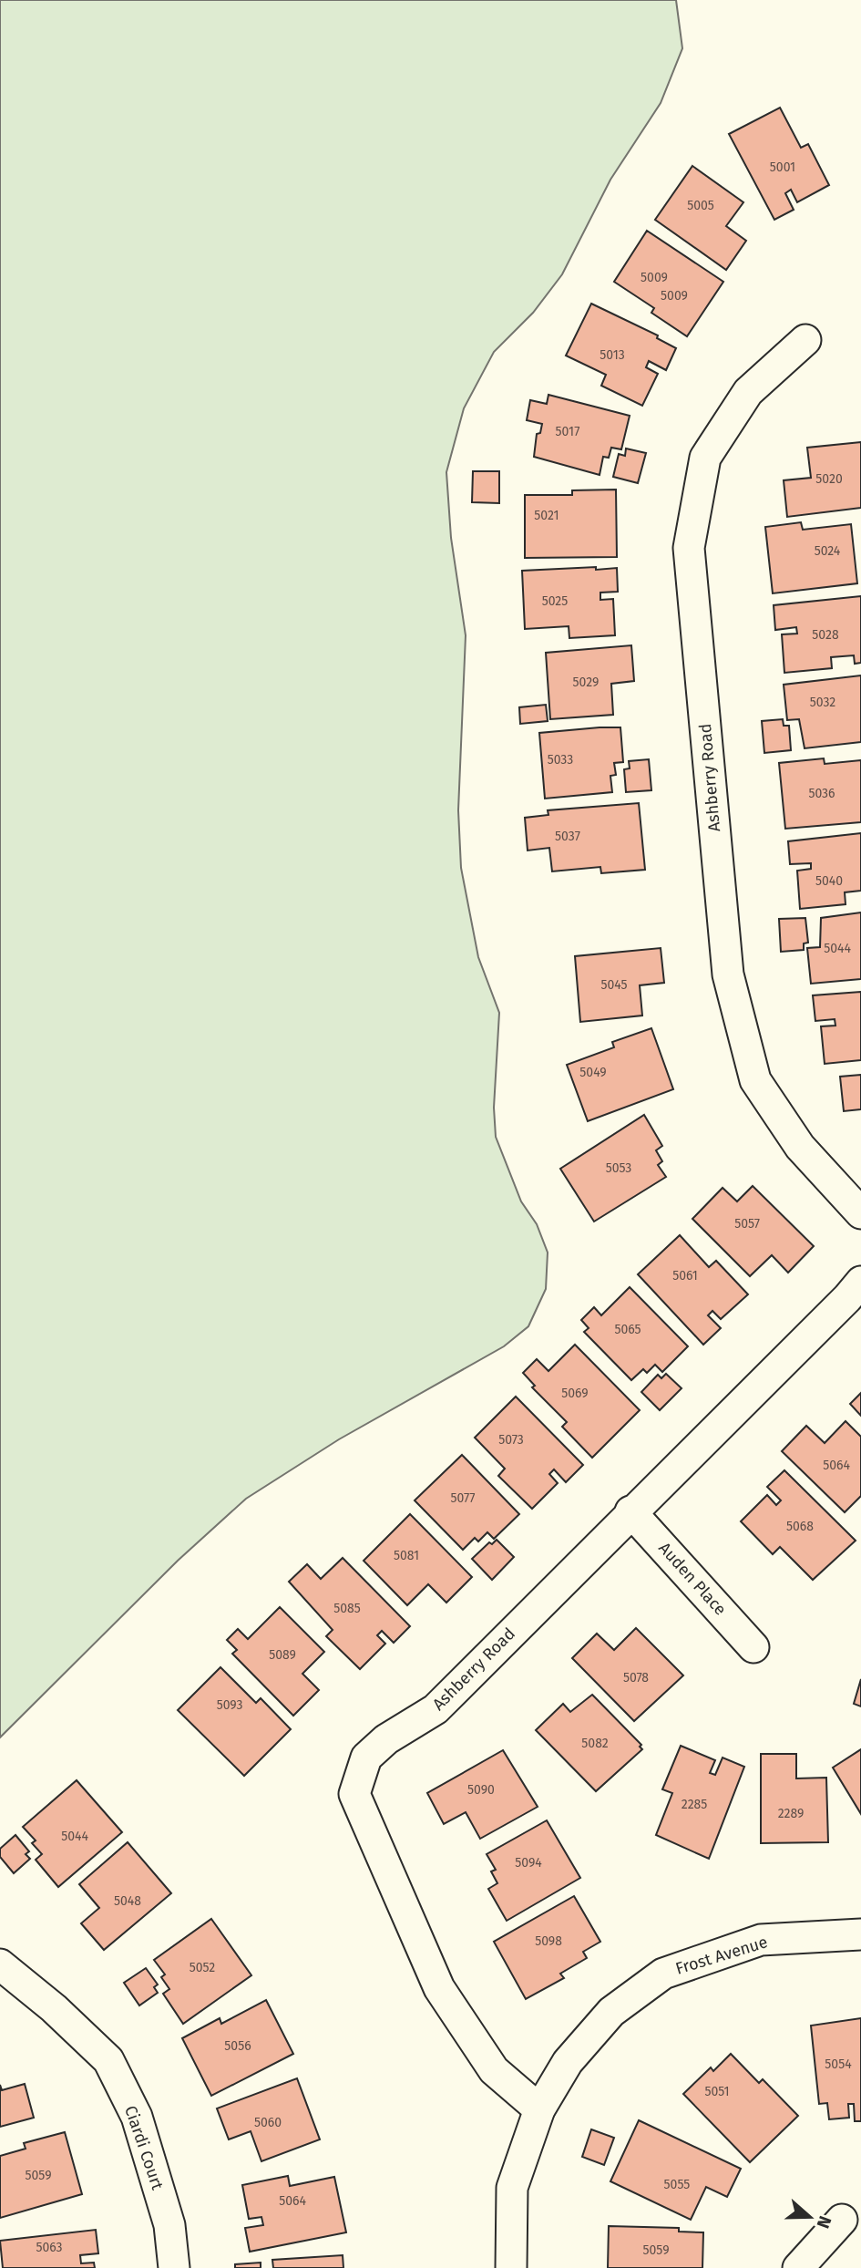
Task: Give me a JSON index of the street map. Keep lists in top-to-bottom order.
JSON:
{
  "streets": {
    "street": [
      "Ashberry Road",
      "Auden Place",
      "Frost Avenue",
      "Ciardi Court"
    ]
  },
  "crossings": [
    ["Ashberry Road", "Auden Place"],
    ["Ashberry Road", "Frost Avenue"]
  ],
  "house_numbers": [
    "5001",
    "5005",
    "5009",
    "5009",
    "5013",
    "5017",
    "5020",
    "5021",
    "5024",
    "5025",
    "5028",
    "5029",
    "5032",
    "5033",
    "5036",
    "5037",
    "5040",
    "5044",
    "5045",
    "5049",
    "5053",
    "5057",
    "5061",
    "5065",
    "5069",
    "5073",
    "5064",
    "5077",
    "5068",
    "5081",
    "5085",
    "5089",
    "5078",
    "5093",
    "5082",
    "5090",
    "2285",
    "2289",
    "5044",
    "5094",
    "5048",
    "5098",
    "5052",
    "5056",
    "5054",
    "5051",
    "5060",
    "5059",
    "5055",
    "5064",
    "5063",
    "5059"
  ],
  "north": "right"
}
